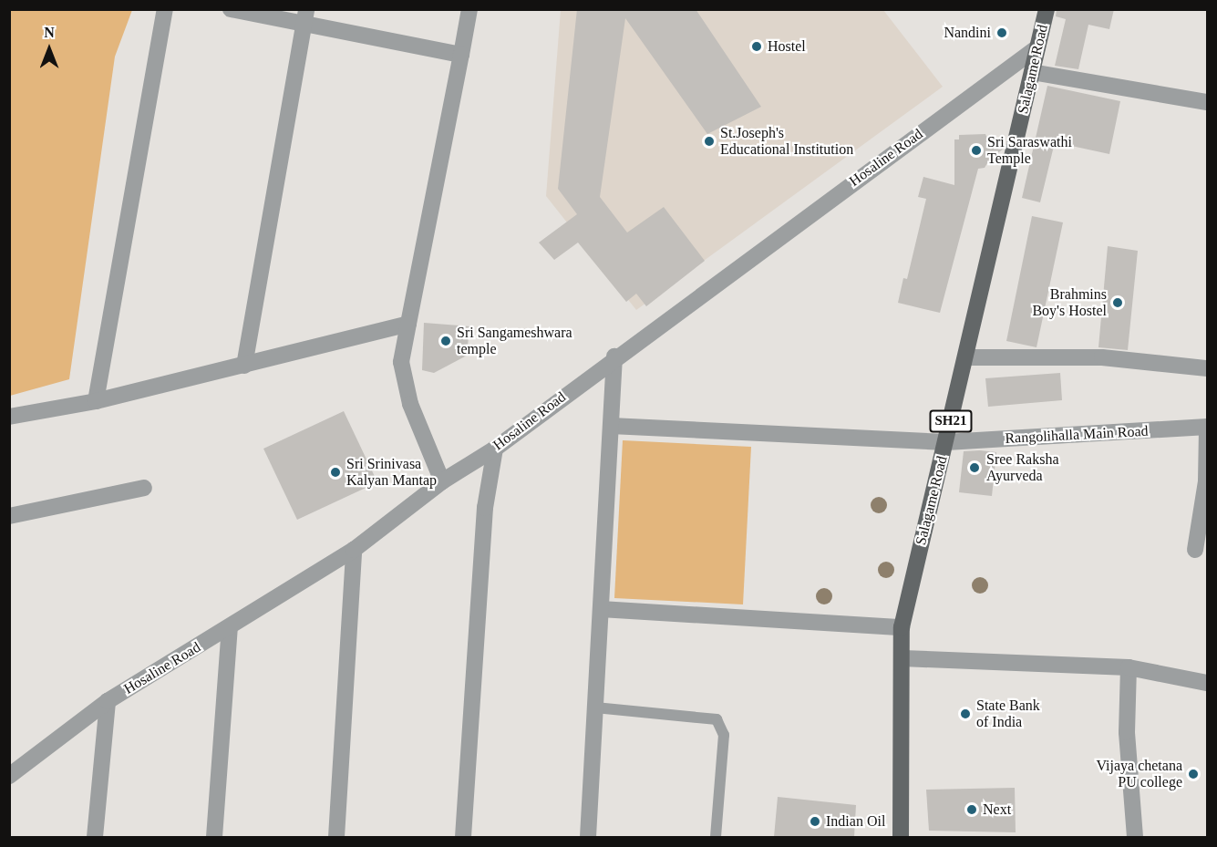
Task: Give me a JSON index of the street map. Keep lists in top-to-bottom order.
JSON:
{
  "streets": {
    "main road": ["Salagame Road", "SH21"],
    "street": ["Hosaline Road", "Rangolihalla Main Road"]
  },
  "crossings": [
    ["Salagame Road", "Hosaline Road"],
    ["Salagame Road", "Rangolihalla Main Road"]
  ],
  "places": [
    "Nandini",
    "Hostel",
    "St.Joseph's Educational Institution",
    "Sri Saraswathi Temple",
    "Brahmins Boy's Hostel",
    "Sri Sangameshwara temple",
    "Sree Raksha Ayurveda",
    "Sri Srinivasa Kalyan Mantap",
    "State Bank of India",
    "Vijaya chetana PU college",
    "Next",
    "Indian Oil"
  ],
  "north": "top"
}
